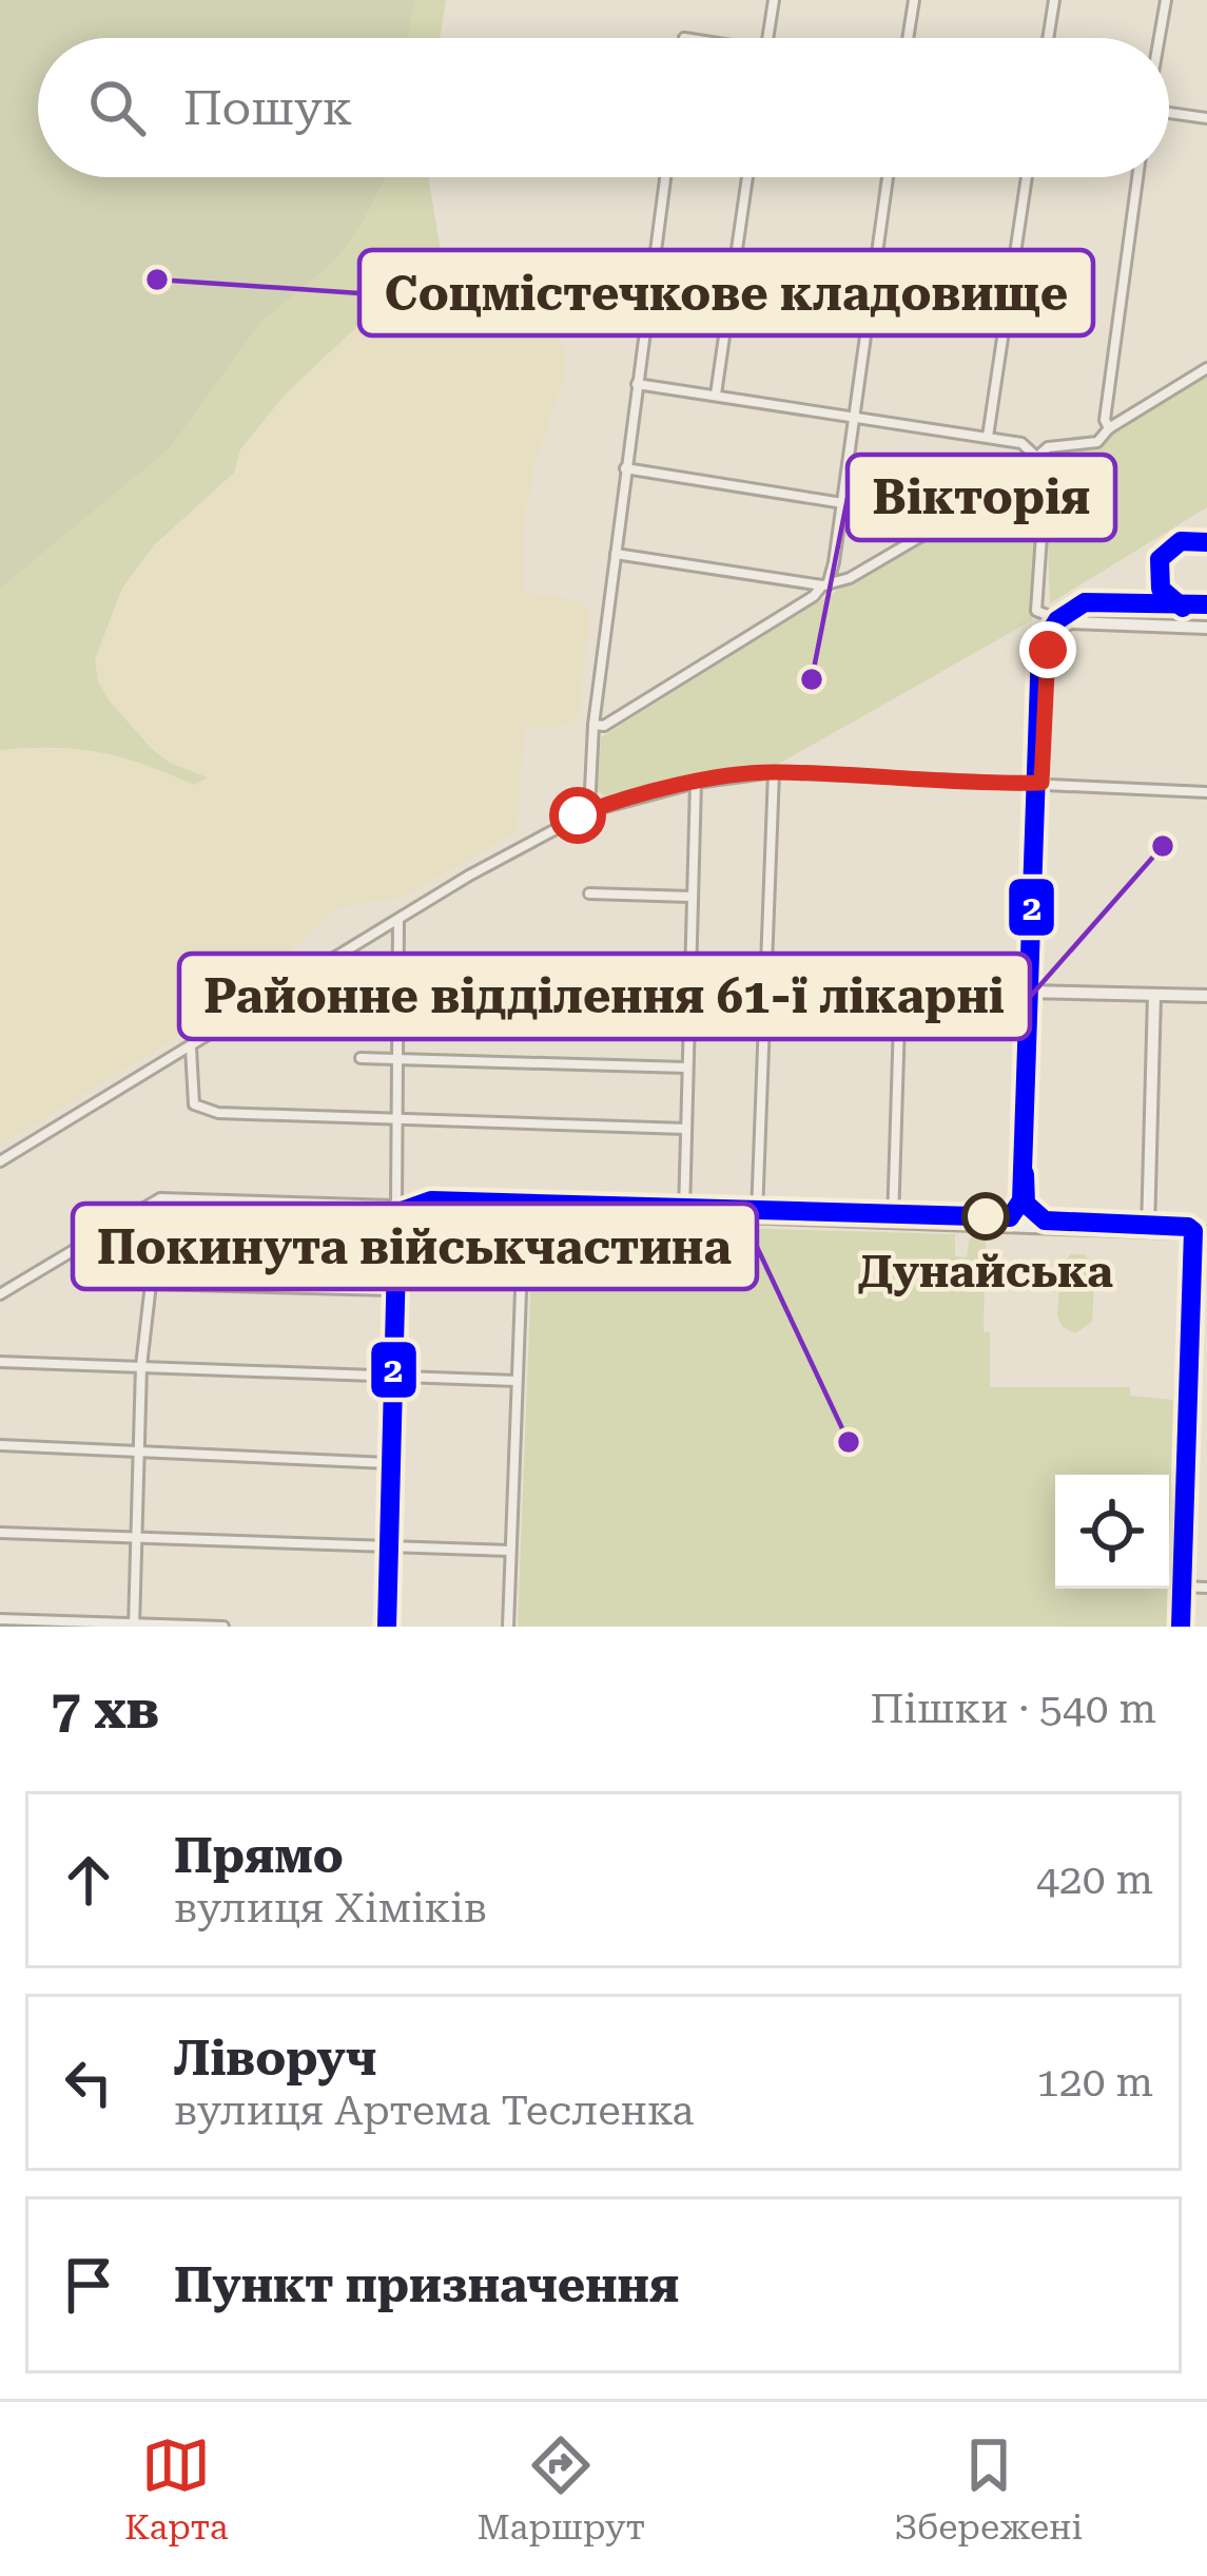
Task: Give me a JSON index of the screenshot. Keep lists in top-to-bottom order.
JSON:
{
  "places": [
    "Соцмістечкове кладовище",
    "Вікторія",
    "Районне відділення 61-ї лікарні",
    "Дунайська",
    "Покинута військчастина"
  ],
  "lines": ["transit line 2"],
  "page": {
    "search": "Пошук",
    "heading": ["7 хв", "Пішки · 540 m"],
    "list": [
      ["Прямо", "вулиця Хіміків", "420 m"],
      ["Ліворуч", "вулиця Артема Тесленка", "120 m"],
      "Пункт призначення"
    ],
    "nav": ["Карта", "Маршрут", "Збережені"]
  }
}
